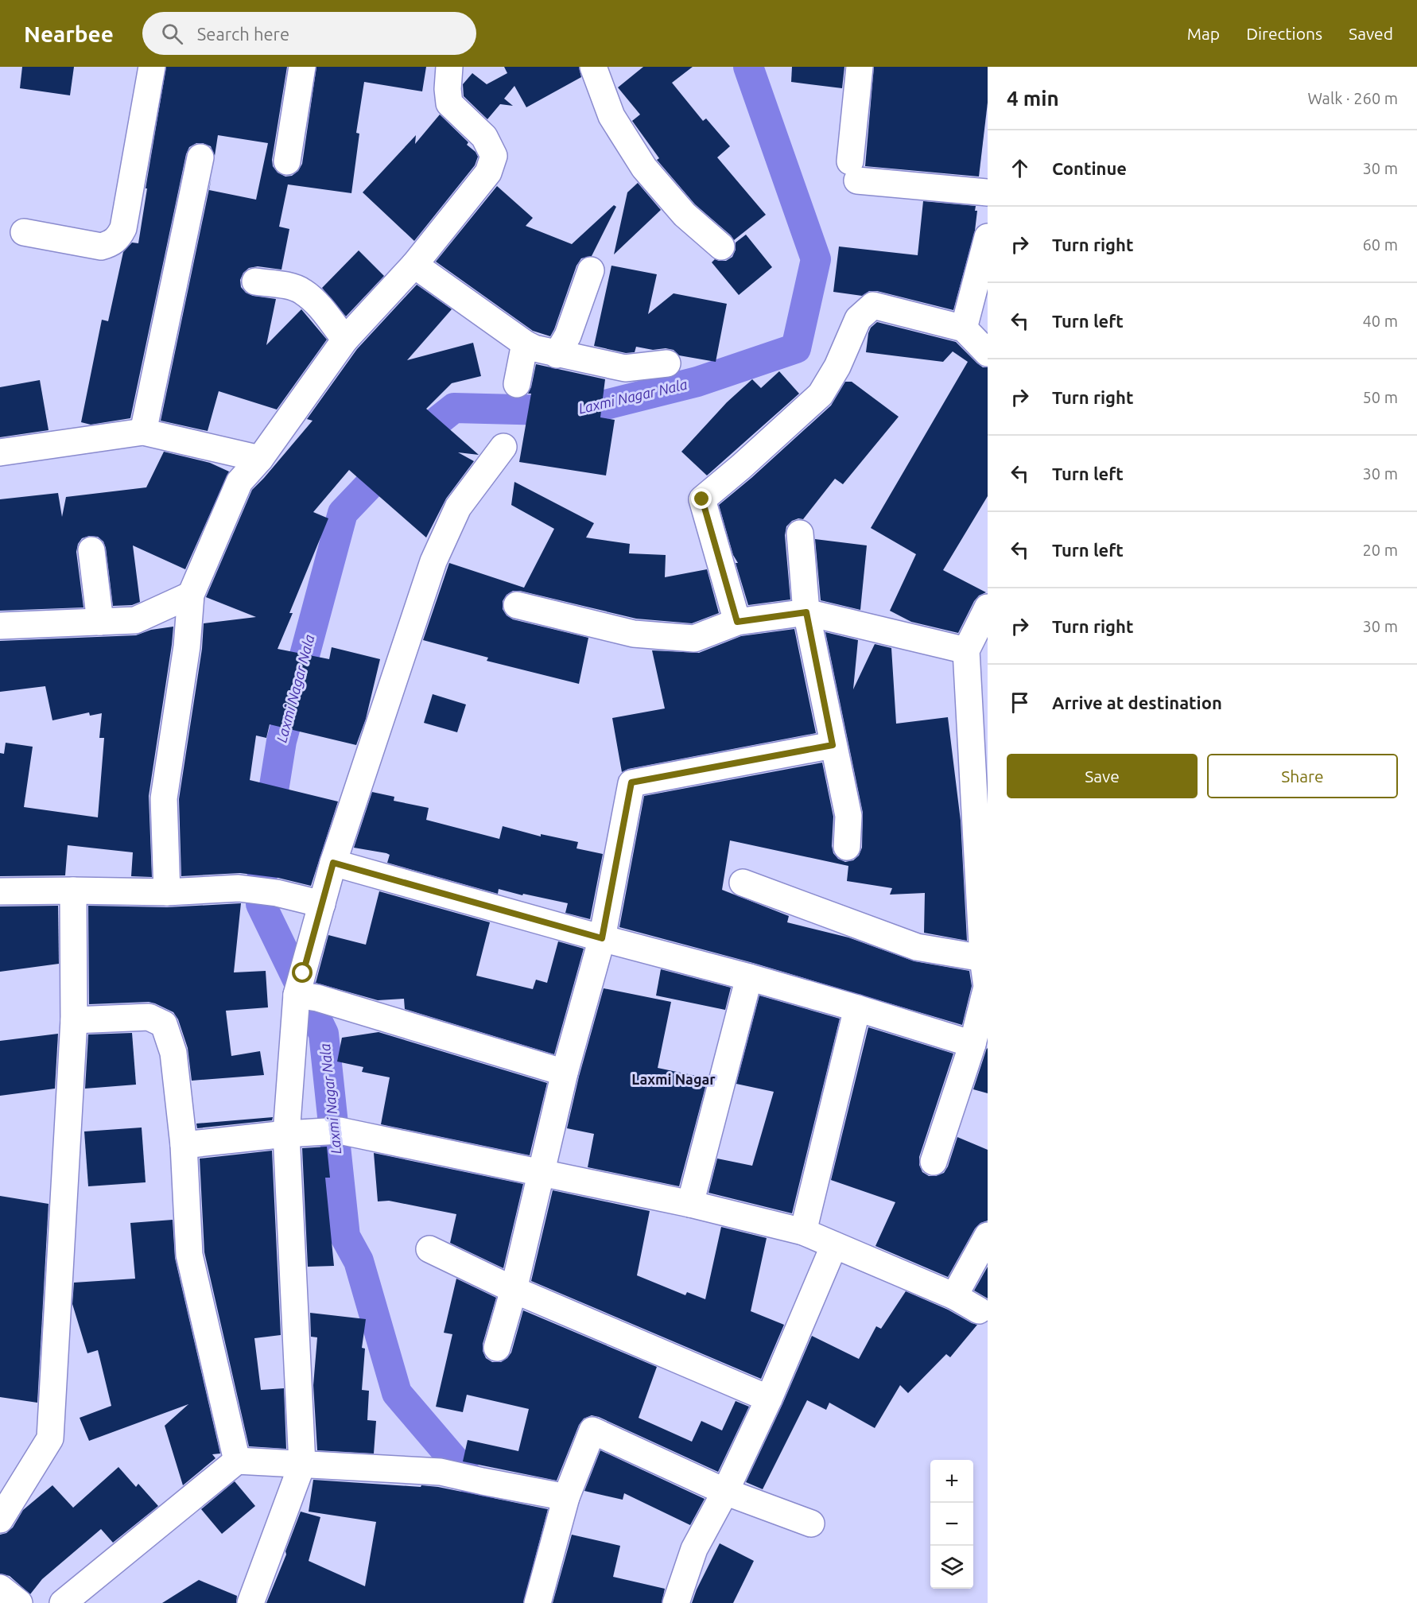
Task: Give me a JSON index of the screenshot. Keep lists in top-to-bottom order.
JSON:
{
  "districts": ["Laxmi Nagar"],
  "water": ["Laxmi Nagar Nala"],
  "page": {
    "header": "Nearbee",
    "search": "Search here",
    "nav": ["Map", "Directions", "Saved"],
    "heading": ["4 min", "Walk · 260 m"],
    "list": [
      ["Continue", "30 m"],
      ["Turn right", "60 m"],
      ["Turn left", "40 m"],
      ["Turn right", "50 m"],
      ["Turn left", "30 m"],
      ["Turn left", "20 m"],
      ["Turn right", "30 m"],
      "Arrive at destination"
    ],
    "buttons": ["Save", "Share"],
    "map_buttons": ["+", "−"]
  }
}
